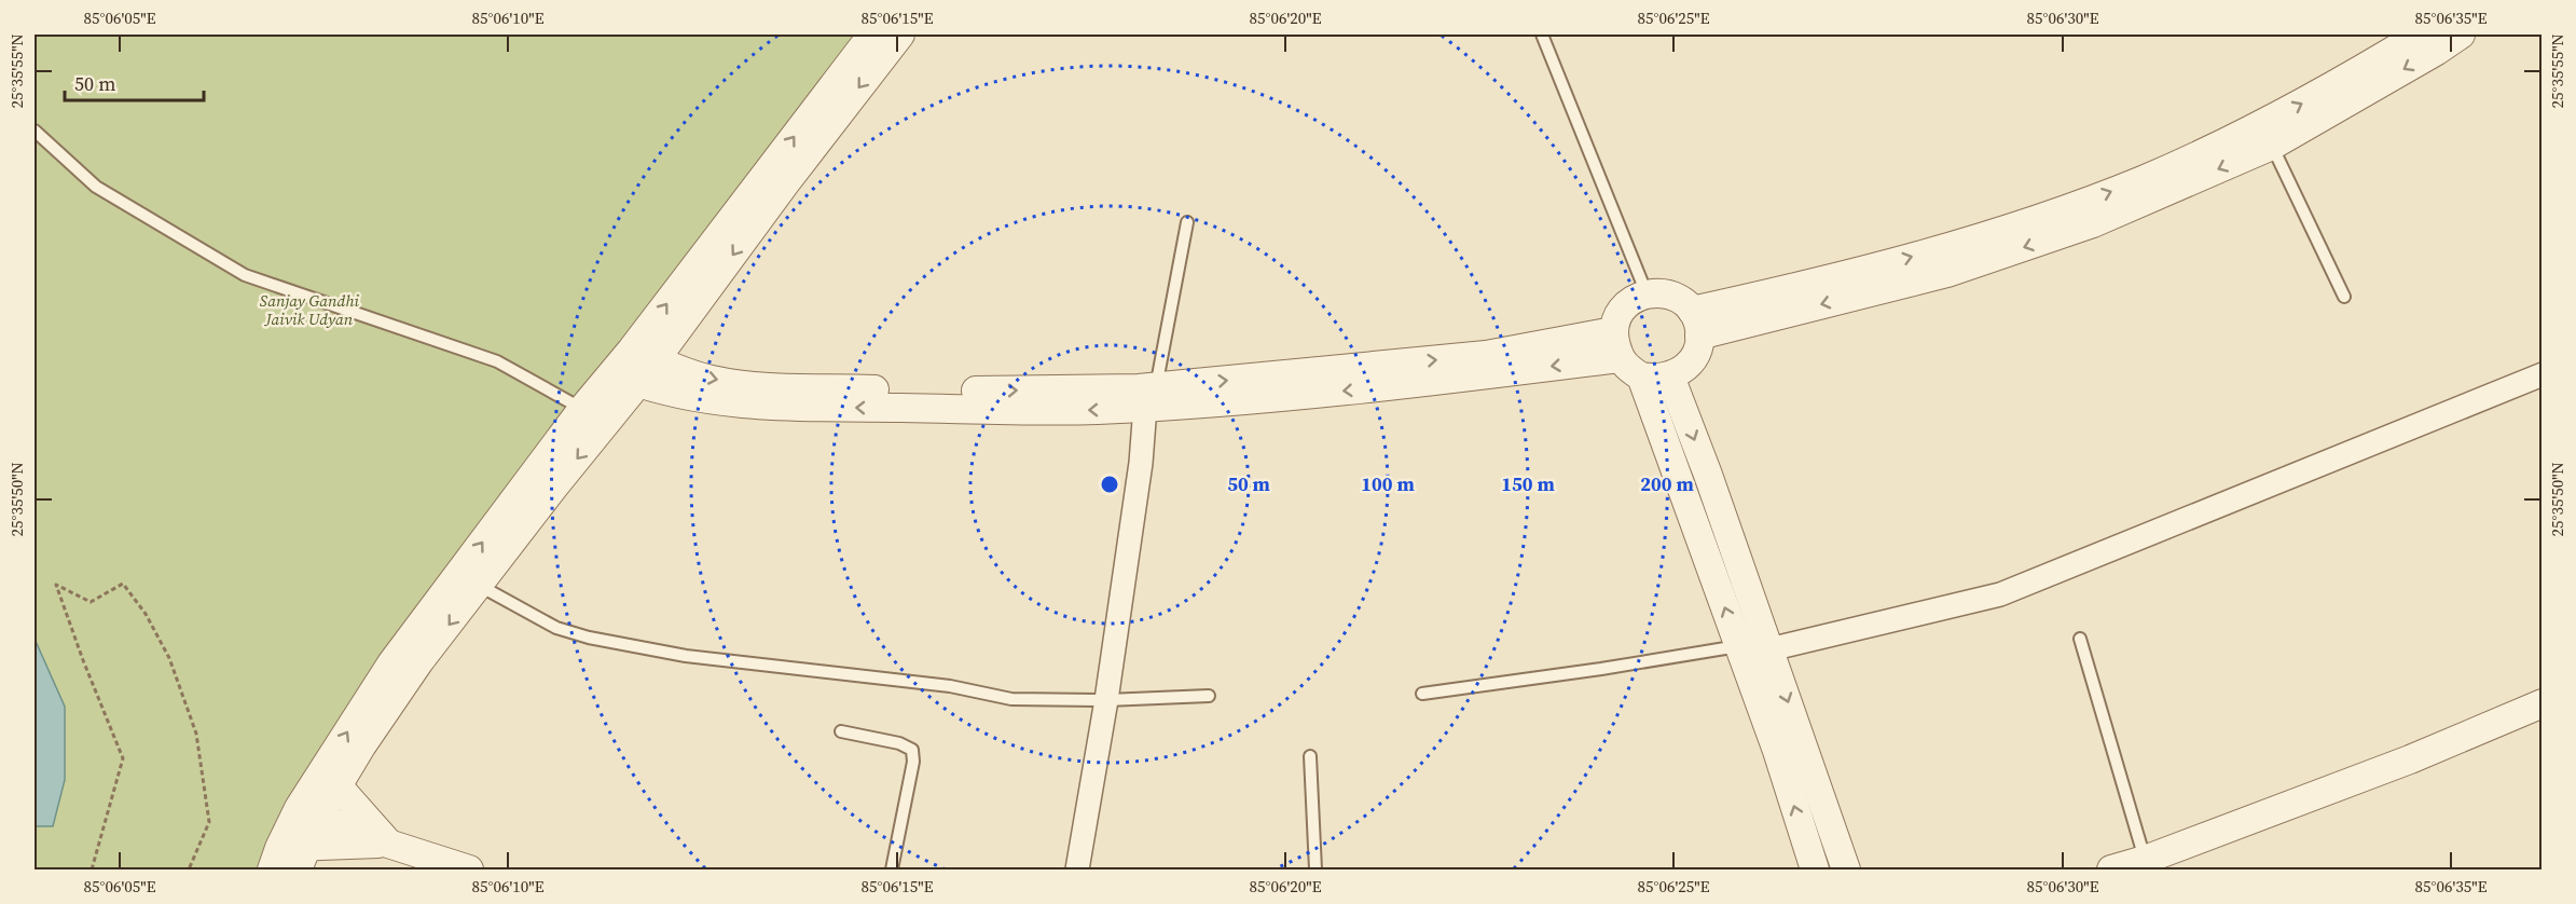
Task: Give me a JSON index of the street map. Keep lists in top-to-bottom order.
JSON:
{
  "parks": ["Sanjay Gandhi Jaivik Udyan"],
  "scale_bar": "50 m",
  "coordinates": [
    "85°06'05\"E",
    "85°06'10\"E",
    "85°06'15\"E",
    "85°06'20\"E",
    "85°06'25\"E",
    "85°06'30\"E",
    "85°06'35\"E",
    "25°35'55\"N",
    "25°35'50\"N"
  ],
  "rings": [
    "50 m",
    "100 m",
    "150 m",
    "200 m"
  ]
}
